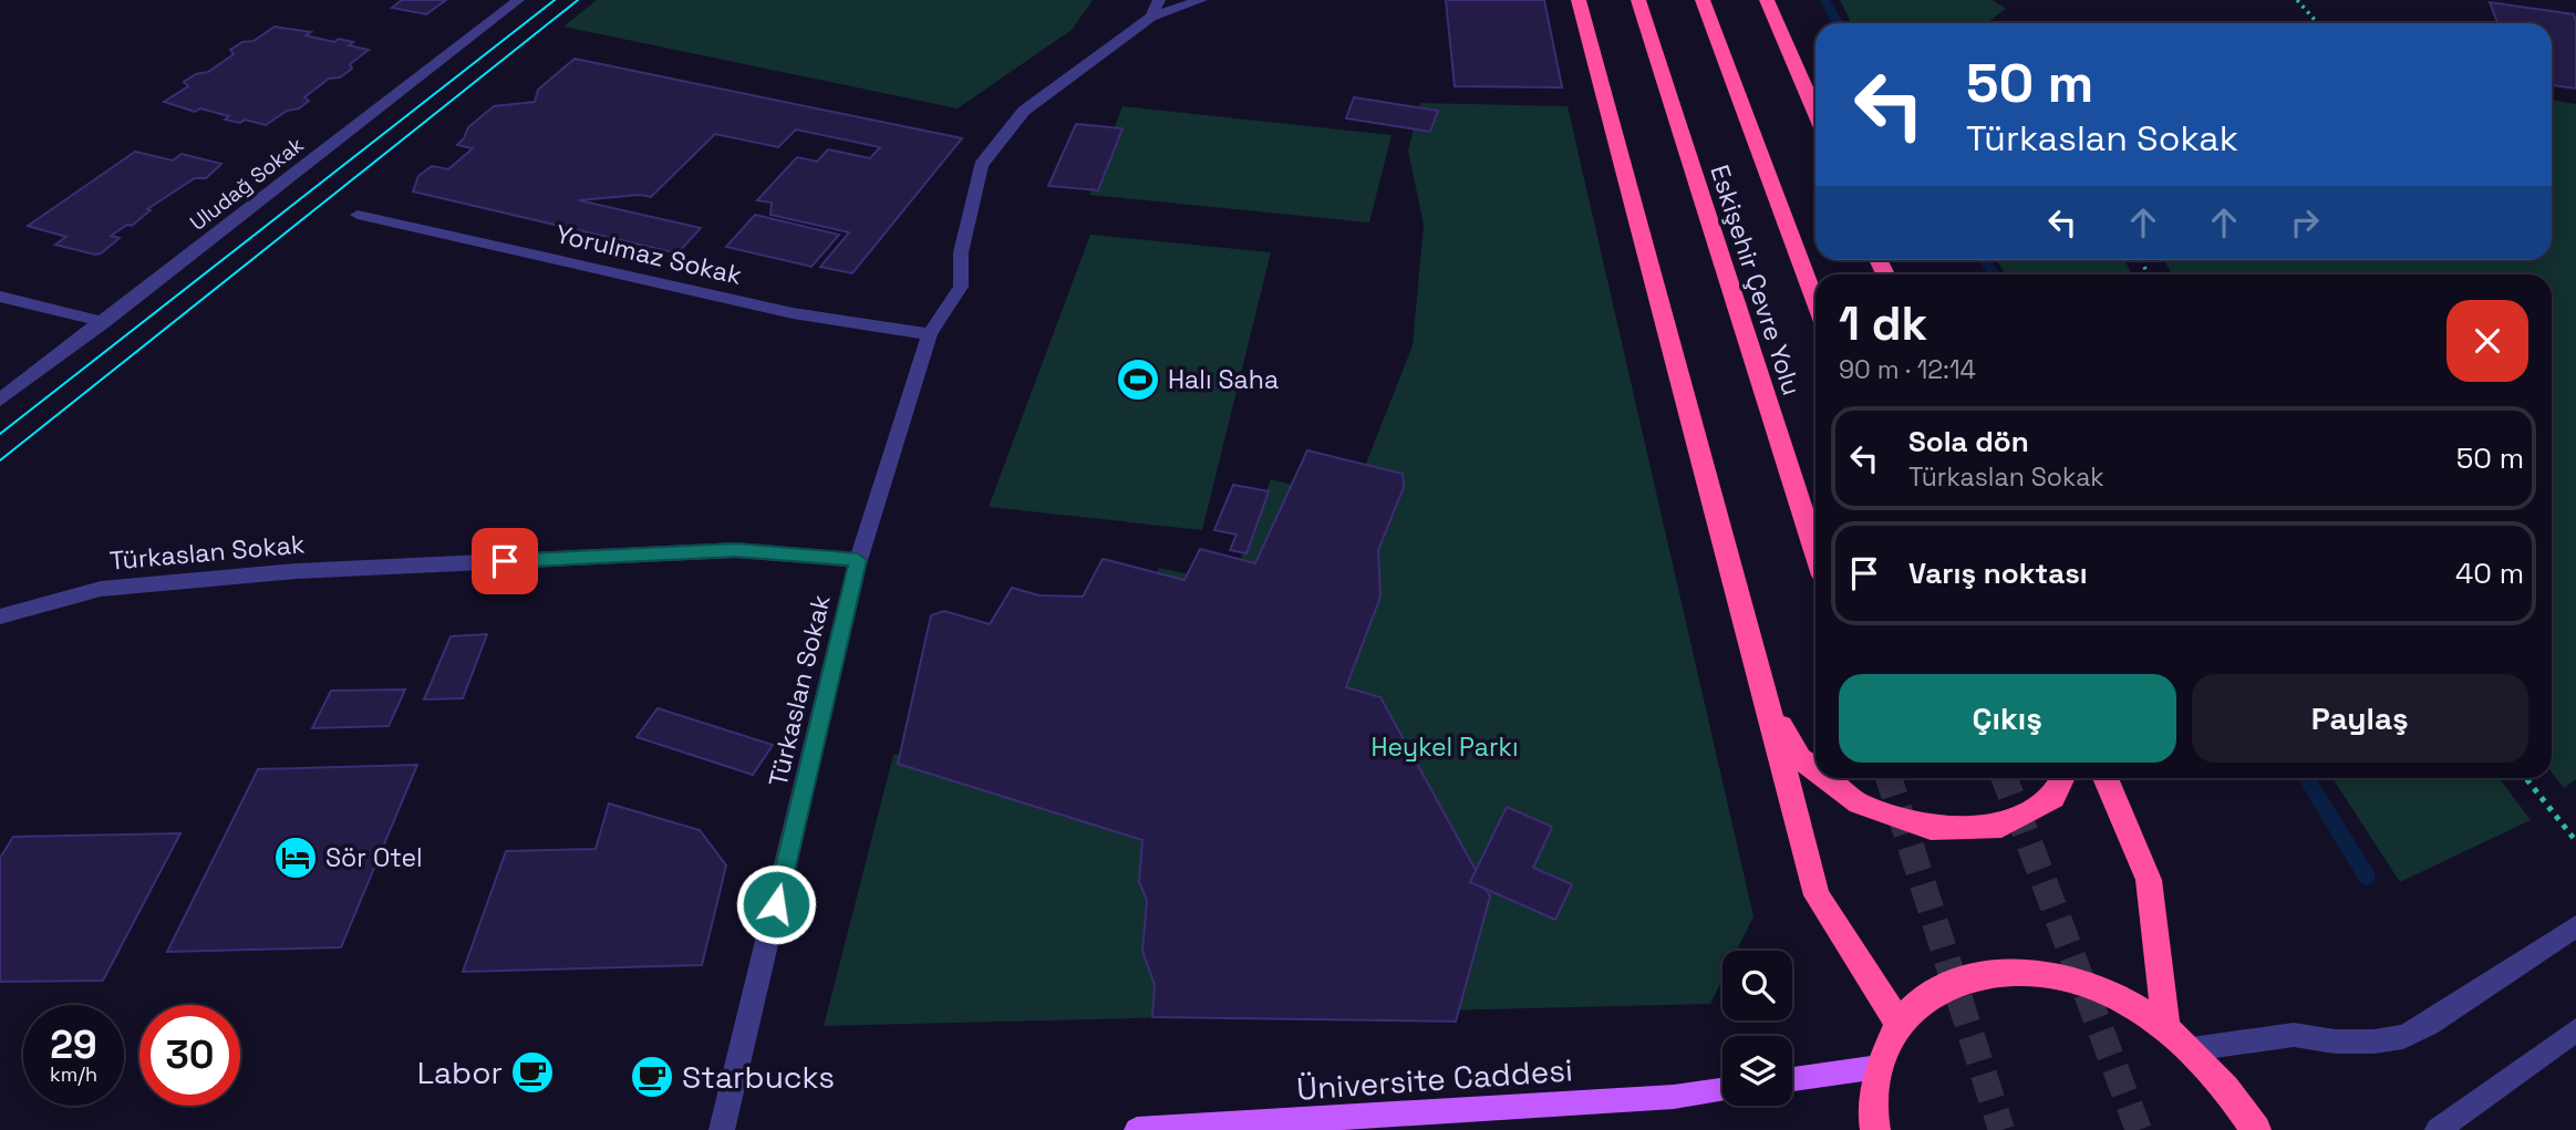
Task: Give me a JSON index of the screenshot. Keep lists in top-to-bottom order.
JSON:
{
  "streets": {
    "highway": ["Eskişehir Çevre Yolu"],
    "main road": ["Üniversite Caddesi"],
    "street": ["Uludağ Sokak", "Yorulmaz Sokak", "Türkaslan Sokak"]
  },
  "parks": ["Heykel Parkı"],
  "places": {
    "sports": ["Halı Saha"],
    "hotel": ["Sör Otel"],
    "cafe": ["Labor", "Starbucks"]
  },
  "page": {
    "turn": ["50 m", "Türkaslan Sokak"],
    "heading": ["1 dk", "90 m · 12:14"],
    "list": [
      {
        "name": "Sola dön",
        "note": "Türkaslan Sokak",
        "value": "50 m"
      },
      {
        "name": "Varış noktası",
        "value": "40 m"
      }
    ],
    "buttons": ["Çıkış", "Paylaş"],
    "speed": "29 km/h",
    "limit": "30"
  }
}
